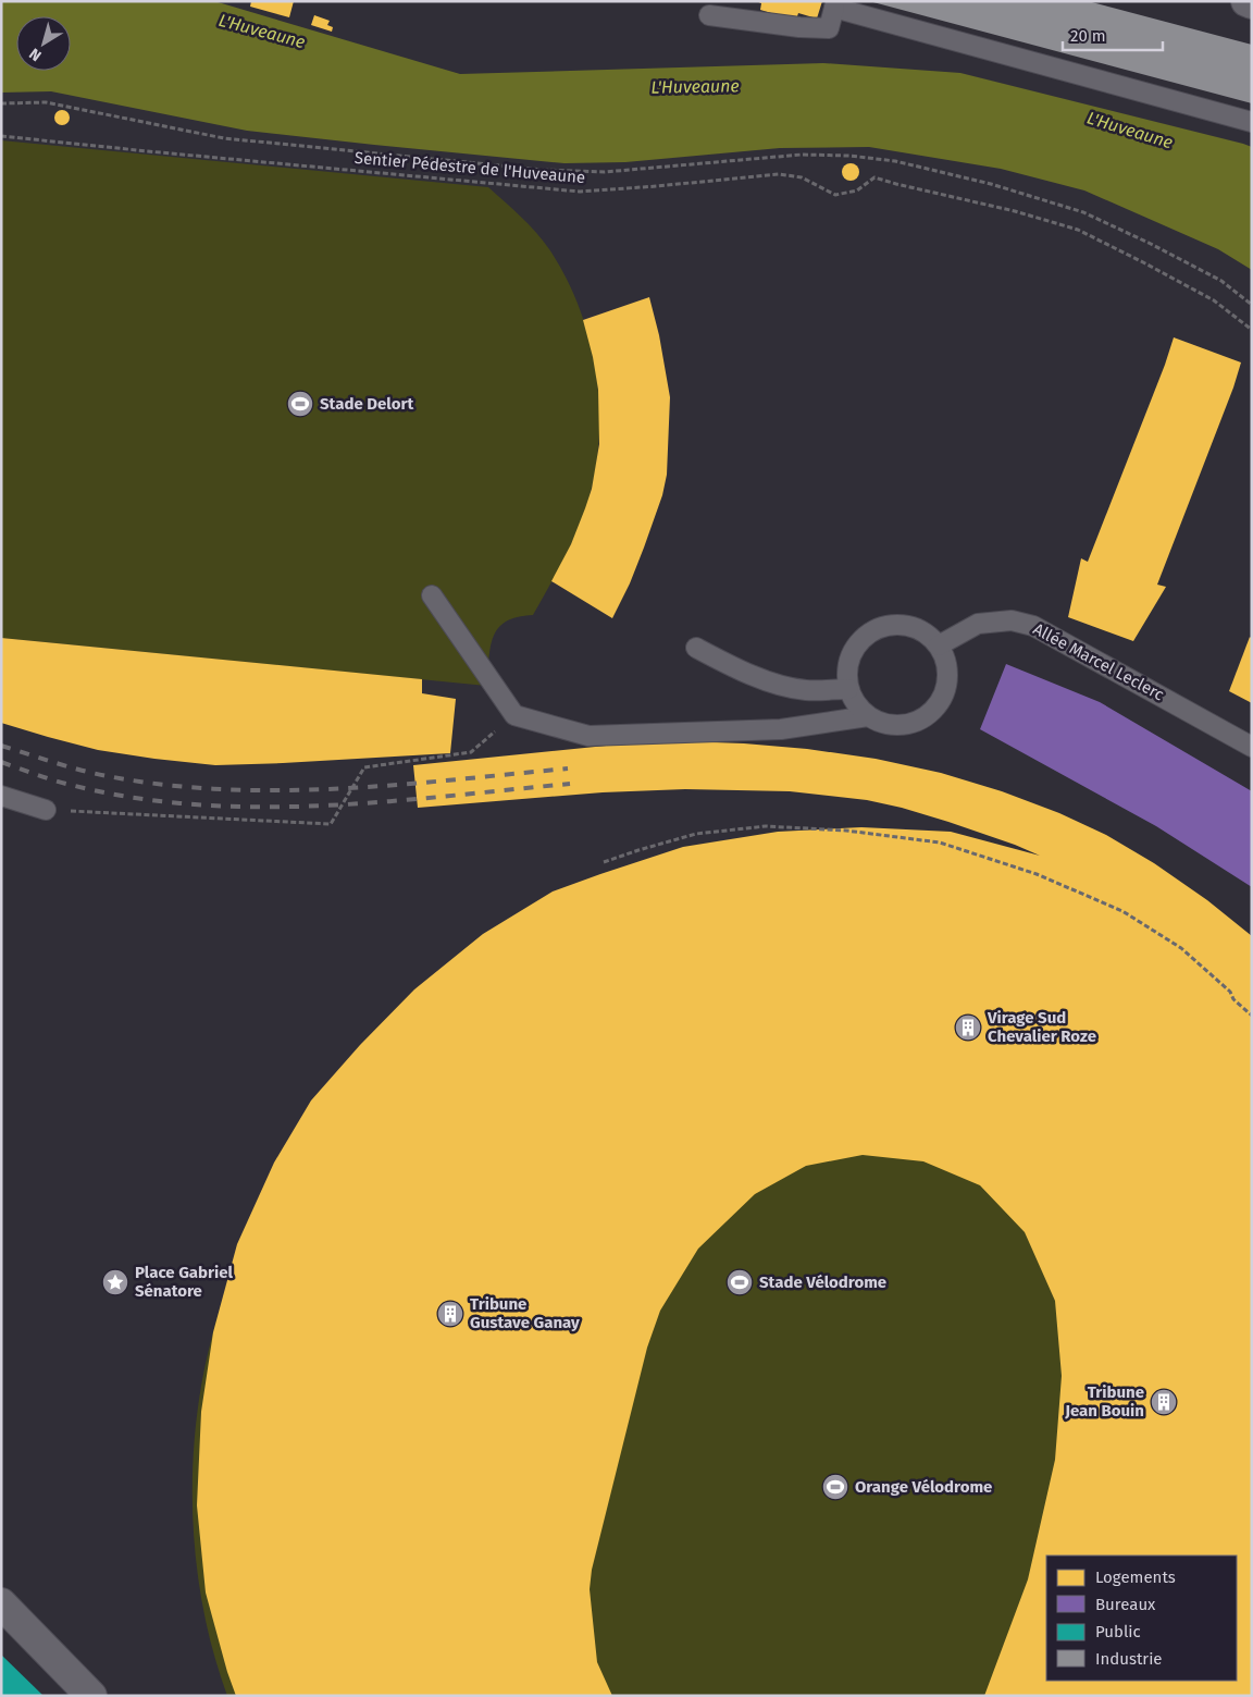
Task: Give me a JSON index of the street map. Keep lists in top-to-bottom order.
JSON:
{
  "streets": {
    "lane": ["Allée Marcel Leclerc"],
    "path": ["Sentier Pédestre de l'Huveaune"]
  },
  "water": ["L'Huveaune"],
  "places": {
    "sports": ["Stade Delort", "Stade Vélodrome", "Orange Vélodrome"],
    "building": ["Virage Sud Chevalier Roze", "Tribune Gustave Ganay", "Tribune Jean Bouin"],
    "place": ["Place Gabriel Sénatore"]
  },
  "legend": [
    "Logements",
    "Bureaux",
    "Public",
    "Industrie"
  ],
  "scale_bar": "20 m",
  "north": "bottom left"
}
